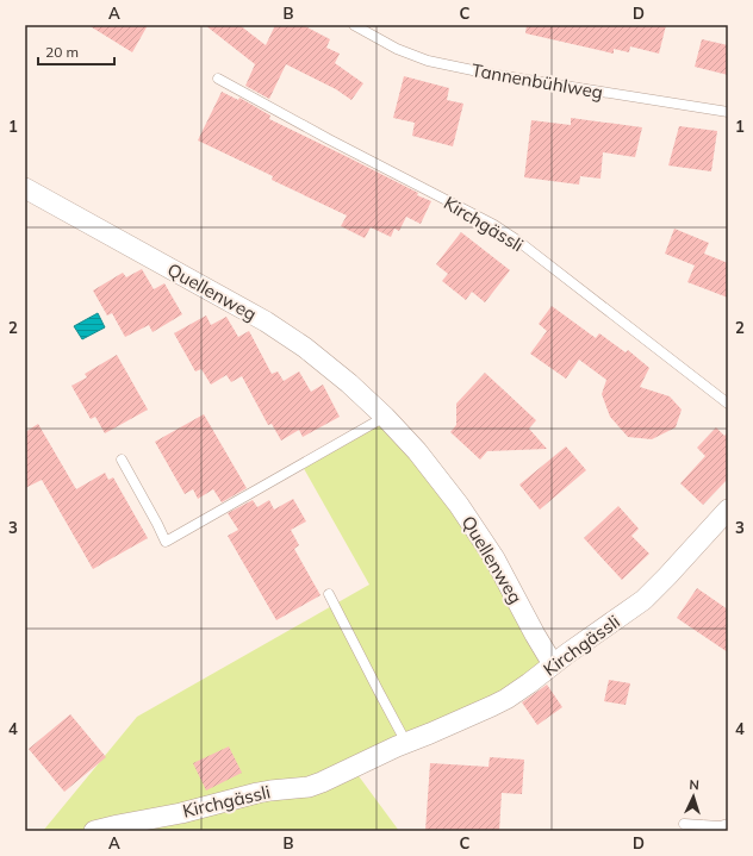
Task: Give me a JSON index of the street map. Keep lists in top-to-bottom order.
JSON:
{
  "streets": {
    "street": ["Kirchgässli", "Quellenweg"],
    "lane": ["Tannenbühlweg"]
  },
  "crossings": [
    ["Kirchgässli", "Quellenweg"]
  ],
  "scale_bar": "20 m",
  "north": "top",
  "grid": {
    "columns": [
      "A",
      "B",
      "C",
      "D"
    ],
    "rows": [
      "1",
      "2",
      "3",
      "4"
    ]
  }
}
